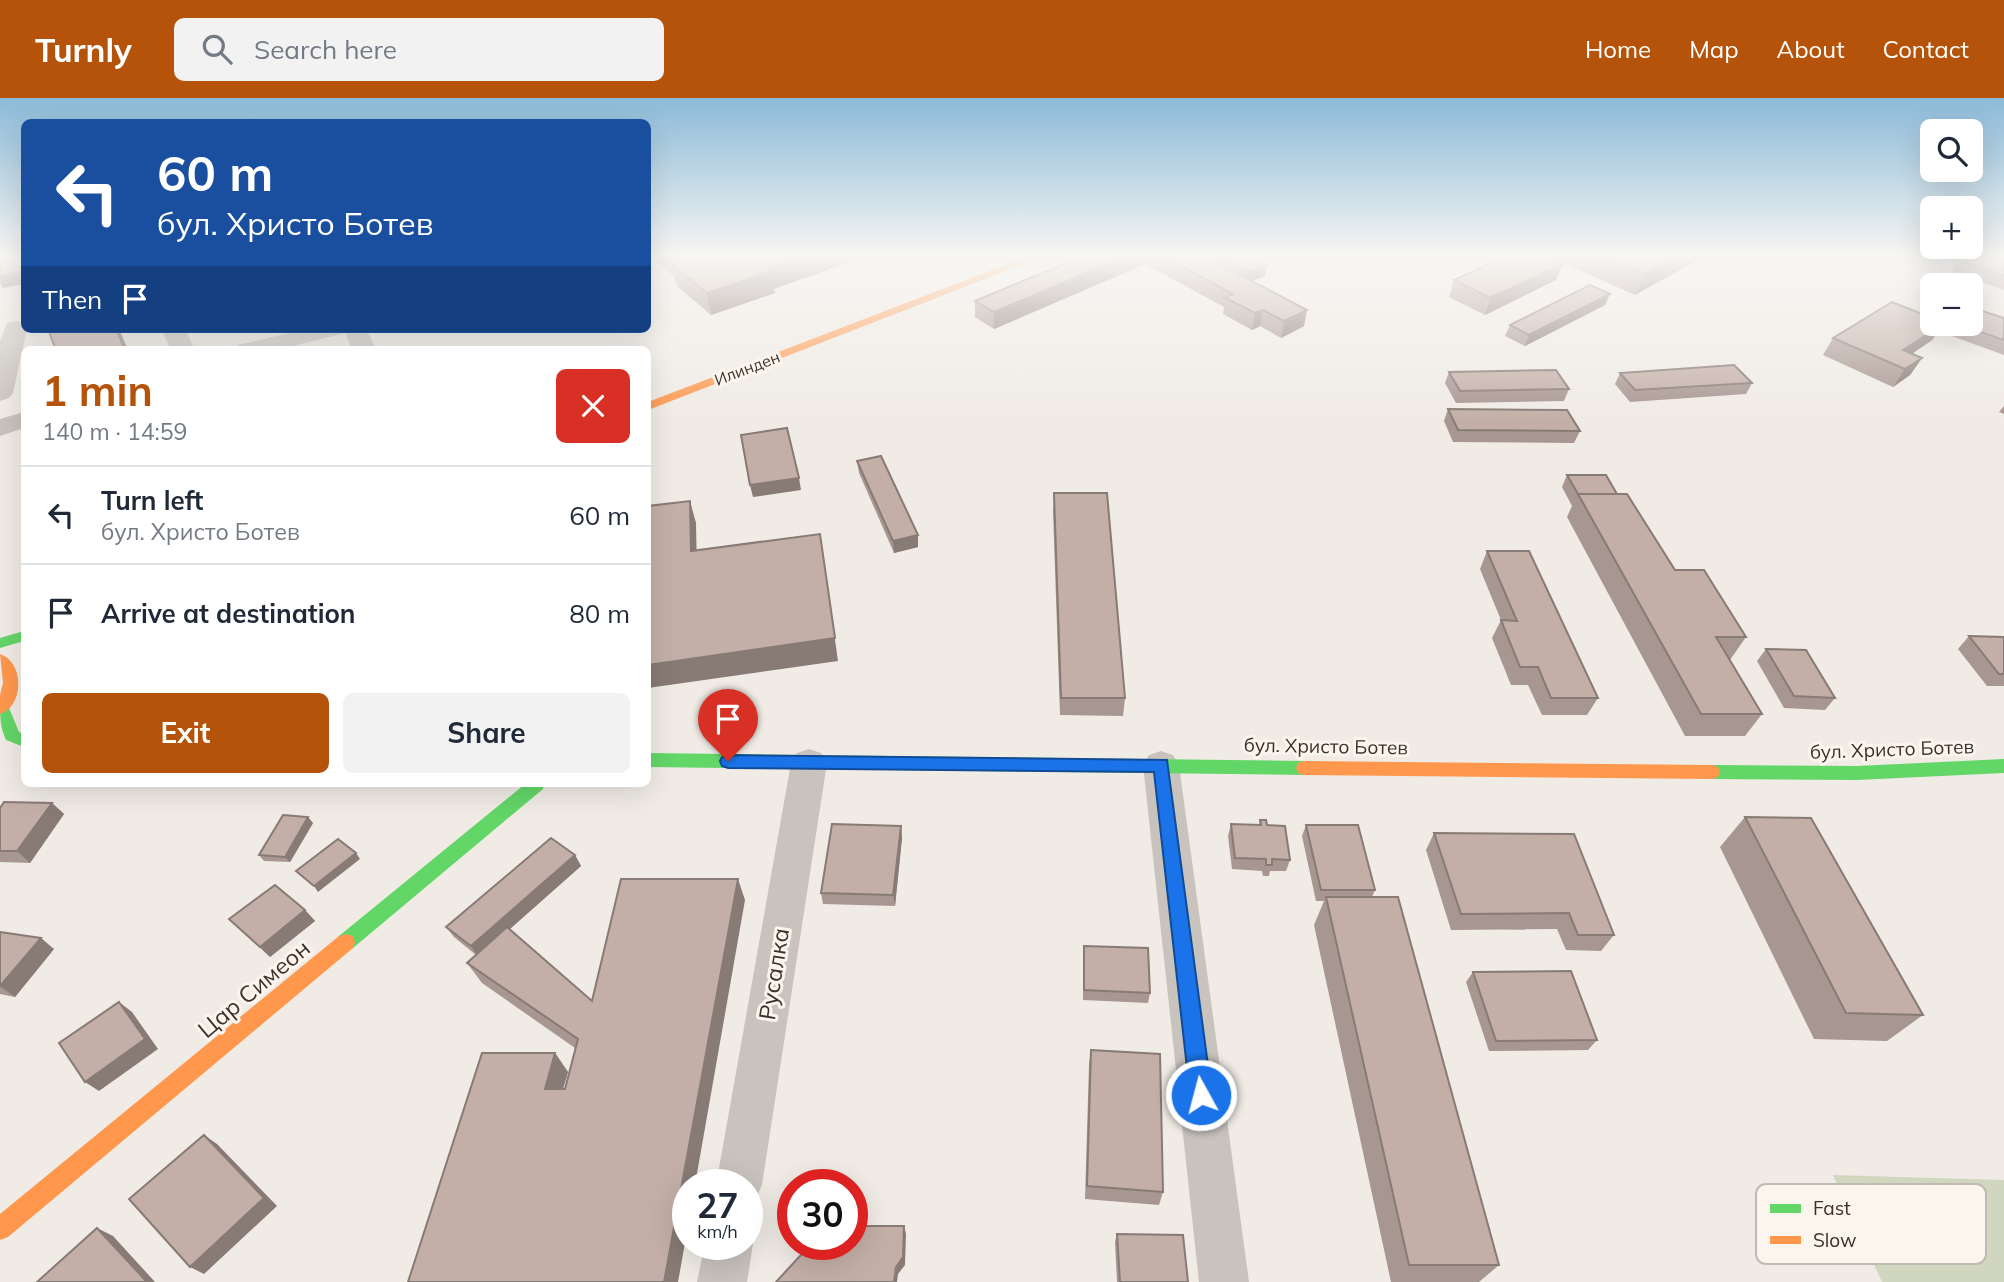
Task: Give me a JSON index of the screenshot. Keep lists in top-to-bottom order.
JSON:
{
  "streets": {
    "street": [
      "Илинден",
      "бул. Христо Ботев",
      "Русалка",
      "Цар Симеон"
    ]
  },
  "crossings": [
    ["бул. Христо Ботев", "Русалка"]
  ],
  "legend": ["Fast", "Slow"],
  "page": {
    "header": "Turnly",
    "search": "Search here",
    "nav": [
      "Home",
      "Map",
      "About",
      "Contact"
    ],
    "map_buttons": ["+", "−"],
    "turn": ["60 m", "бул. Христо Ботев"],
    "then": "Then",
    "heading": ["1 min", "140 m · 14:59"],
    "list": [
      {
        "name": "Turn left",
        "note": "бул. Христо Ботев",
        "value": "60 m"
      },
      {
        "name": "Arrive at destination",
        "value": "80 m"
      }
    ],
    "buttons": ["Exit", "Share"],
    "speed": "27 km/h",
    "limit": "30"
  }
}
